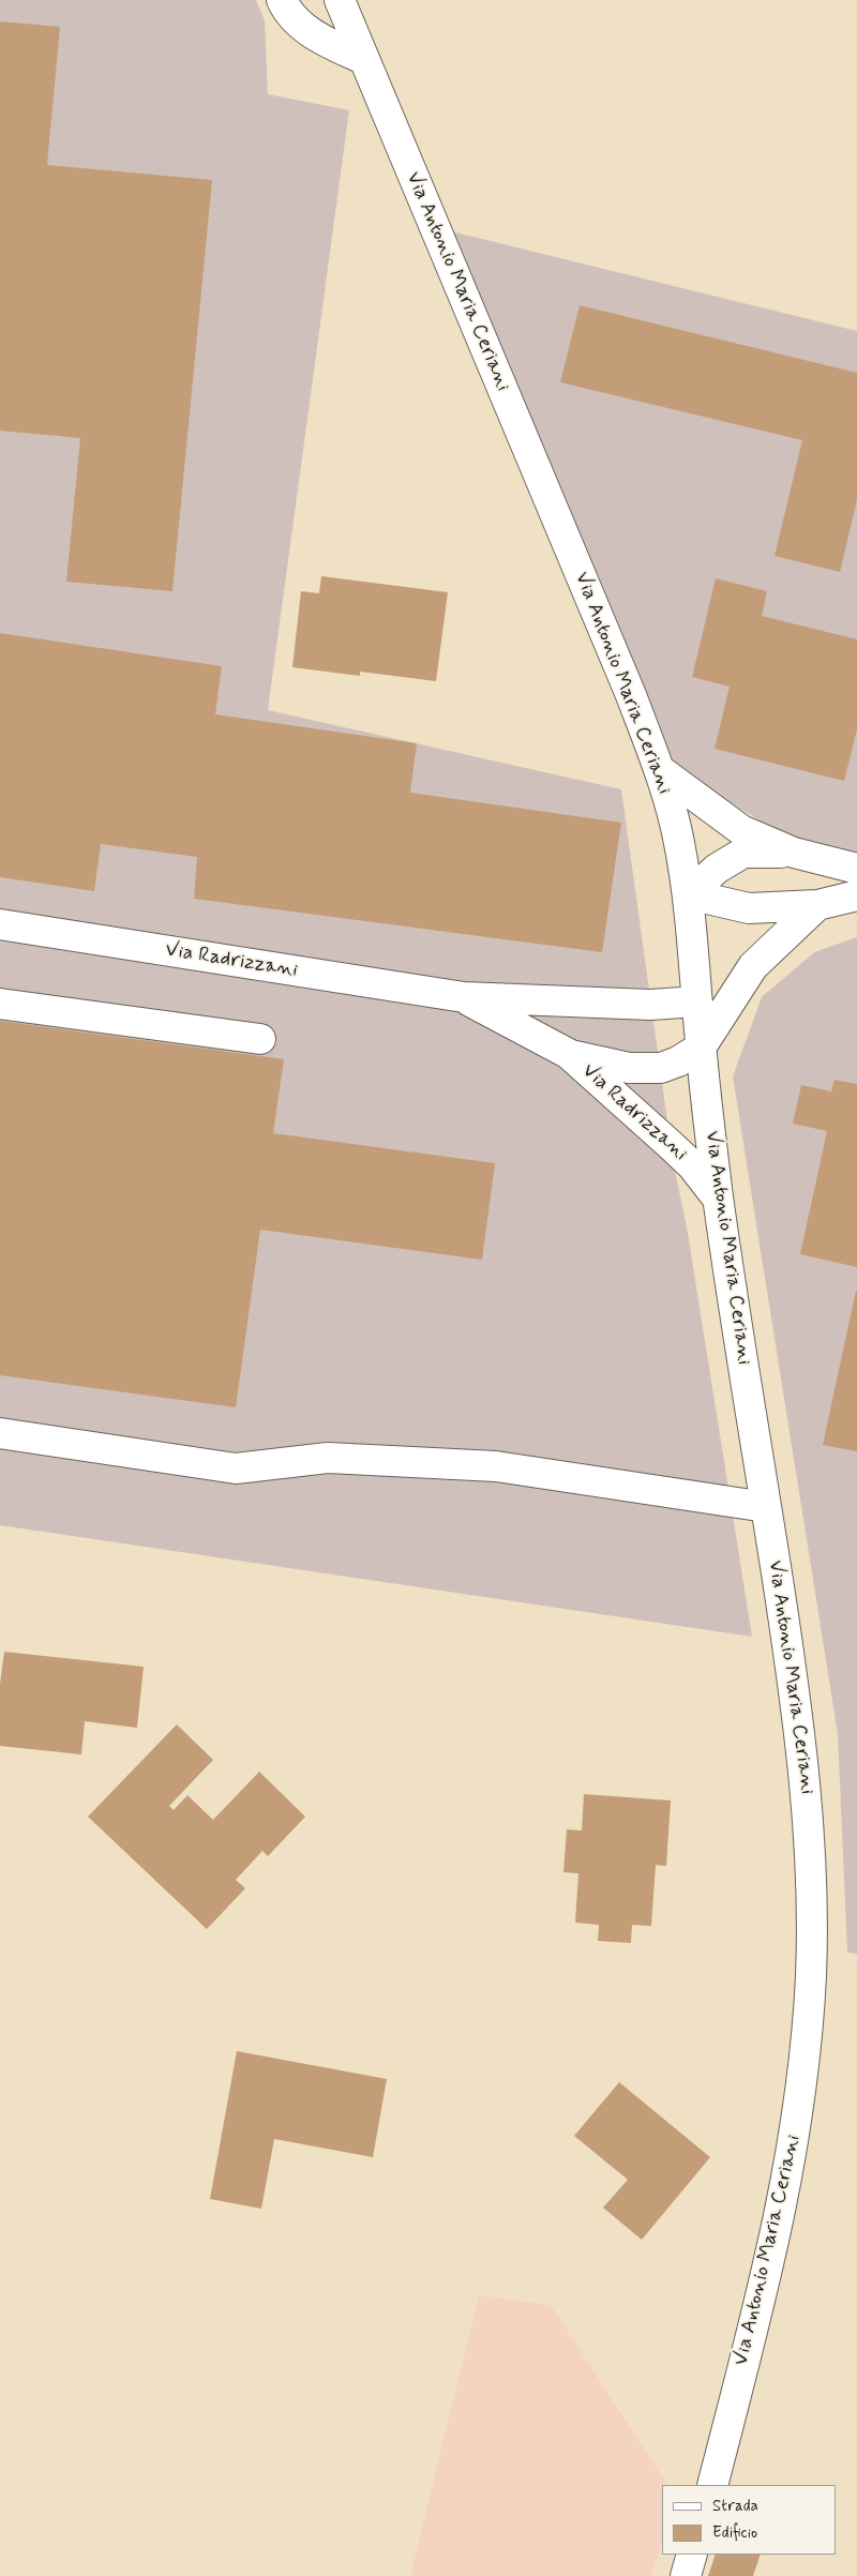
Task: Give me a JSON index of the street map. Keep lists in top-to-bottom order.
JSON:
{
  "streets": {
    "street": ["Via Antonio Maria Ceriani", "Via Radrizzani"]
  },
  "crossings": [
    ["Via Antonio Maria Ceriani", "Via Radrizzani"]
  ],
  "legend": ["Strada", "Edificio"]
}
